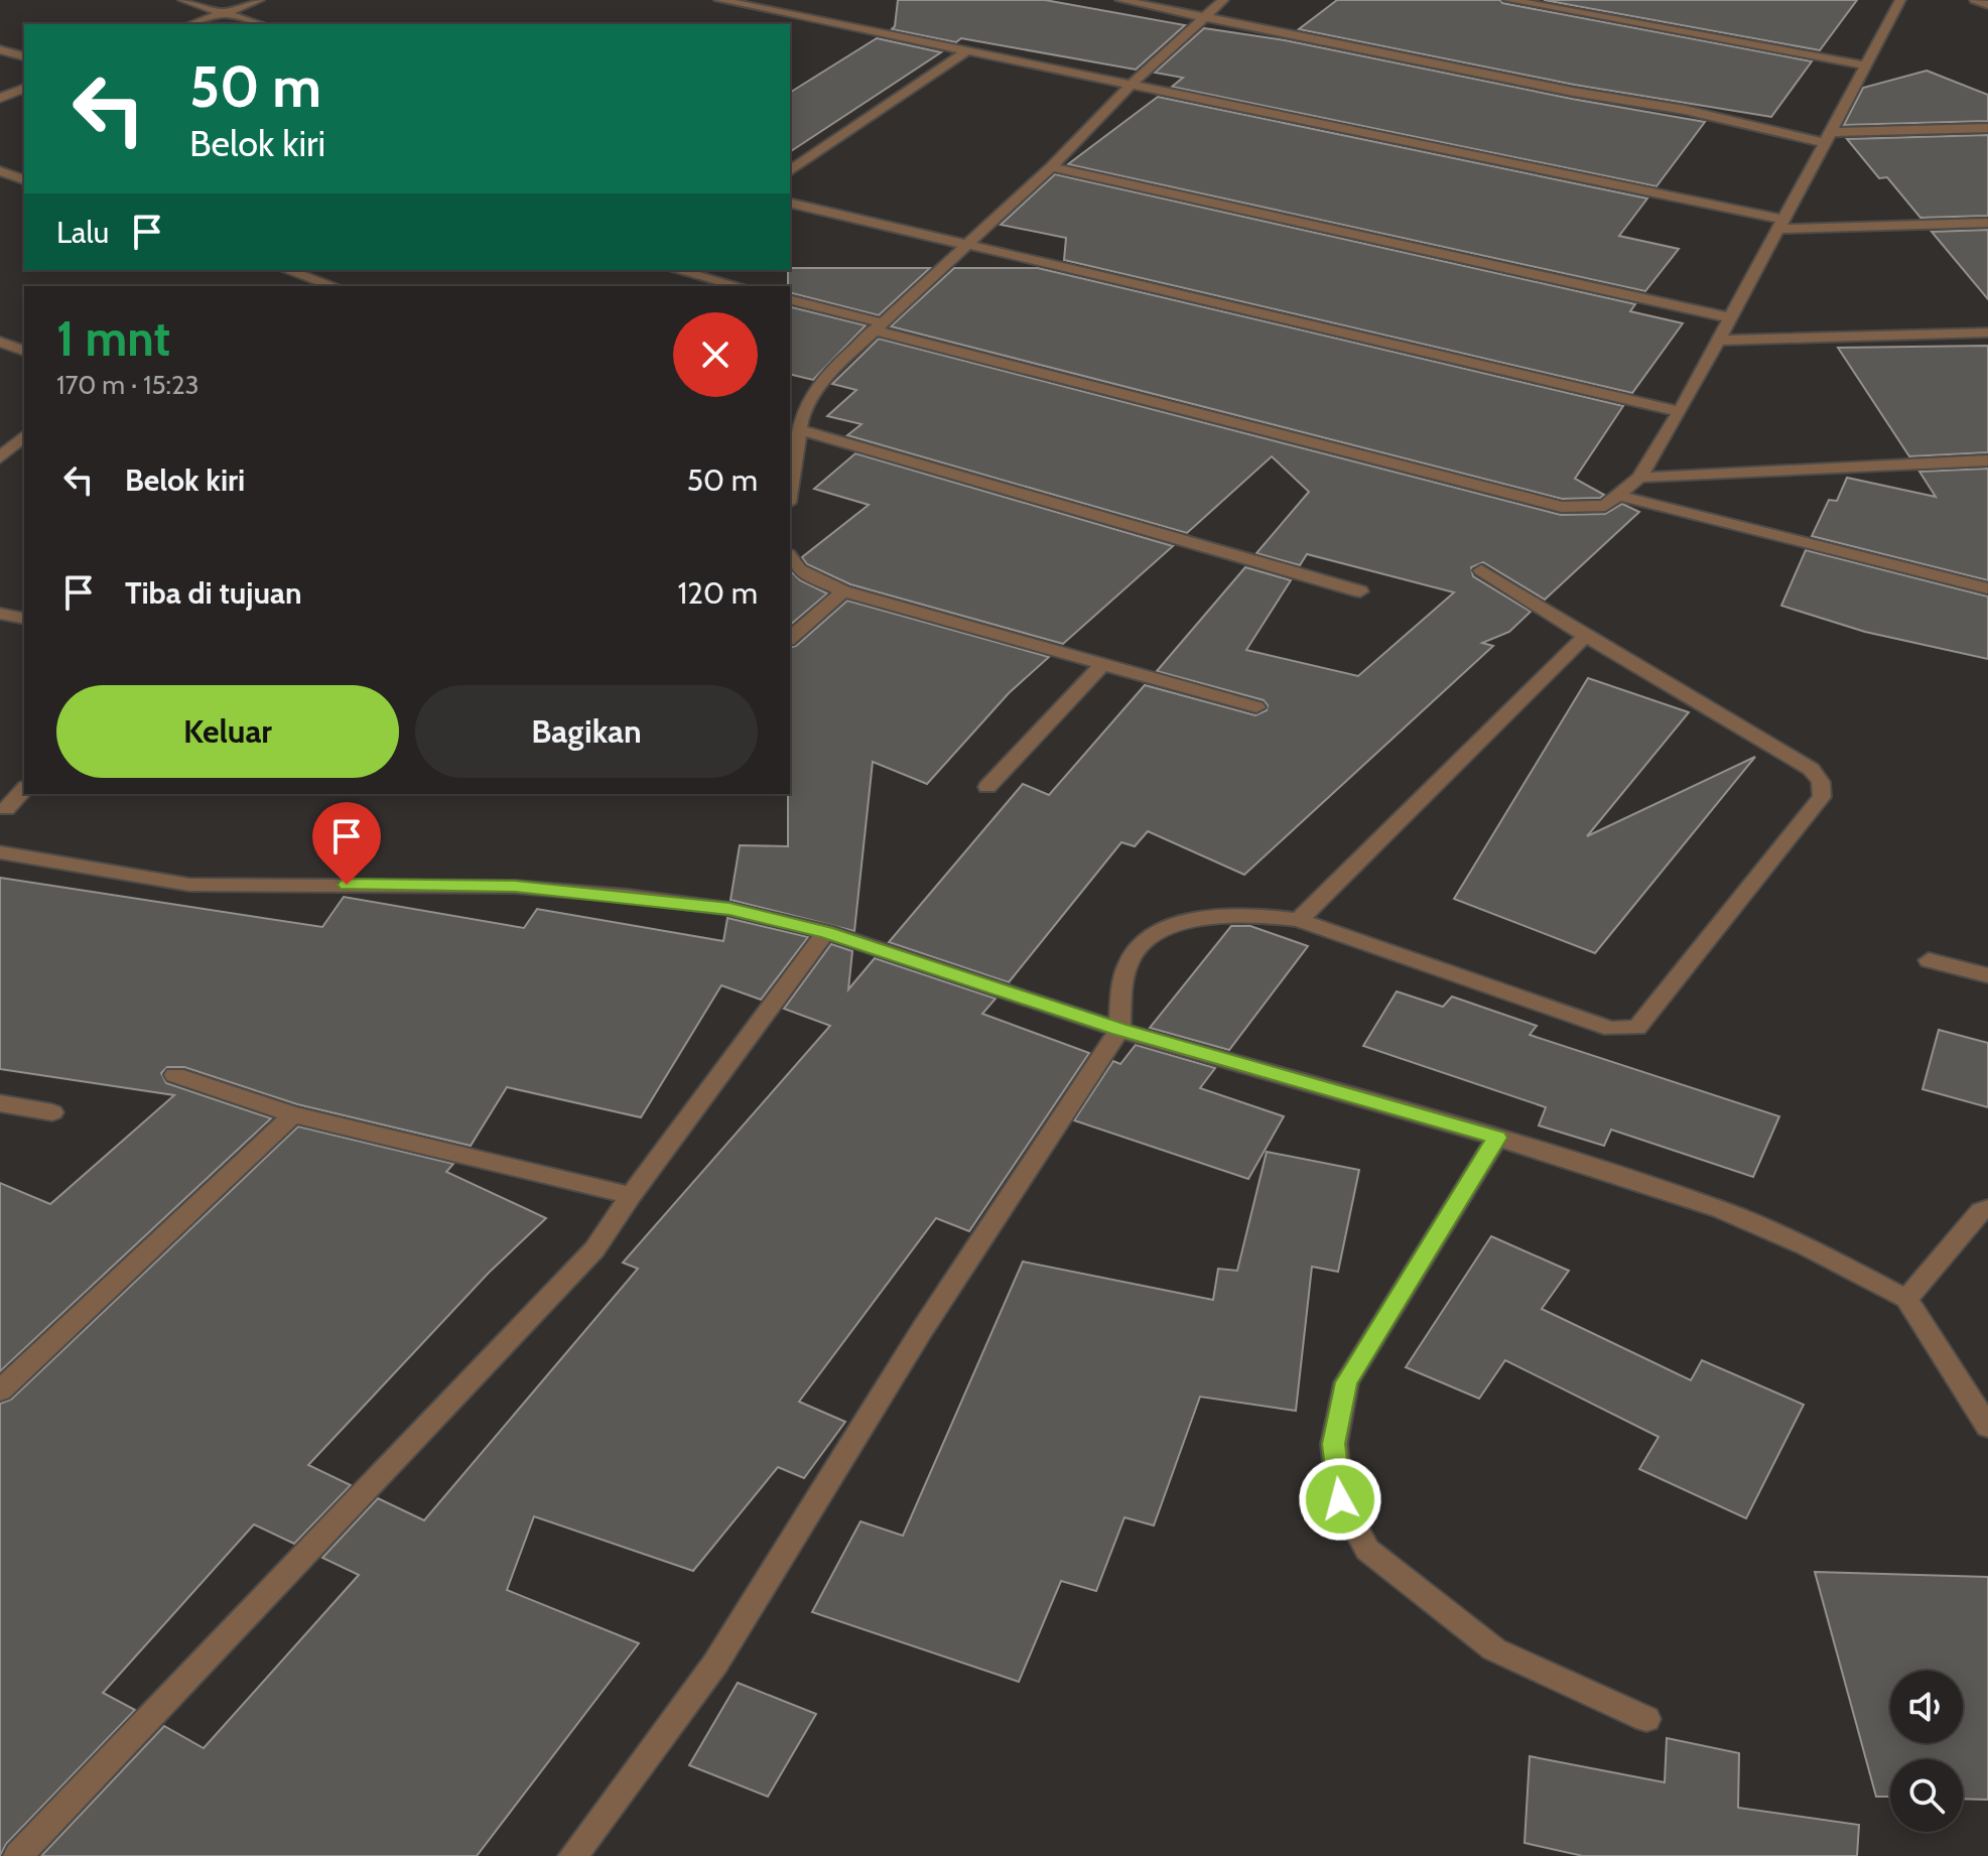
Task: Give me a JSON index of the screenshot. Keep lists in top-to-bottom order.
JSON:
{
  "page": {
    "turn": ["50 m", "Belok kiri"],
    "then": "Lalu",
    "heading": ["1 mnt", "170 m · 15:23"],
    "list": [
      {
        "name": "Belok kiri",
        "value": "50 m"
      },
      {
        "name": "Tiba di tujuan",
        "value": "120 m"
      }
    ],
    "buttons": ["Keluar", "Bagikan"]
  }
}
